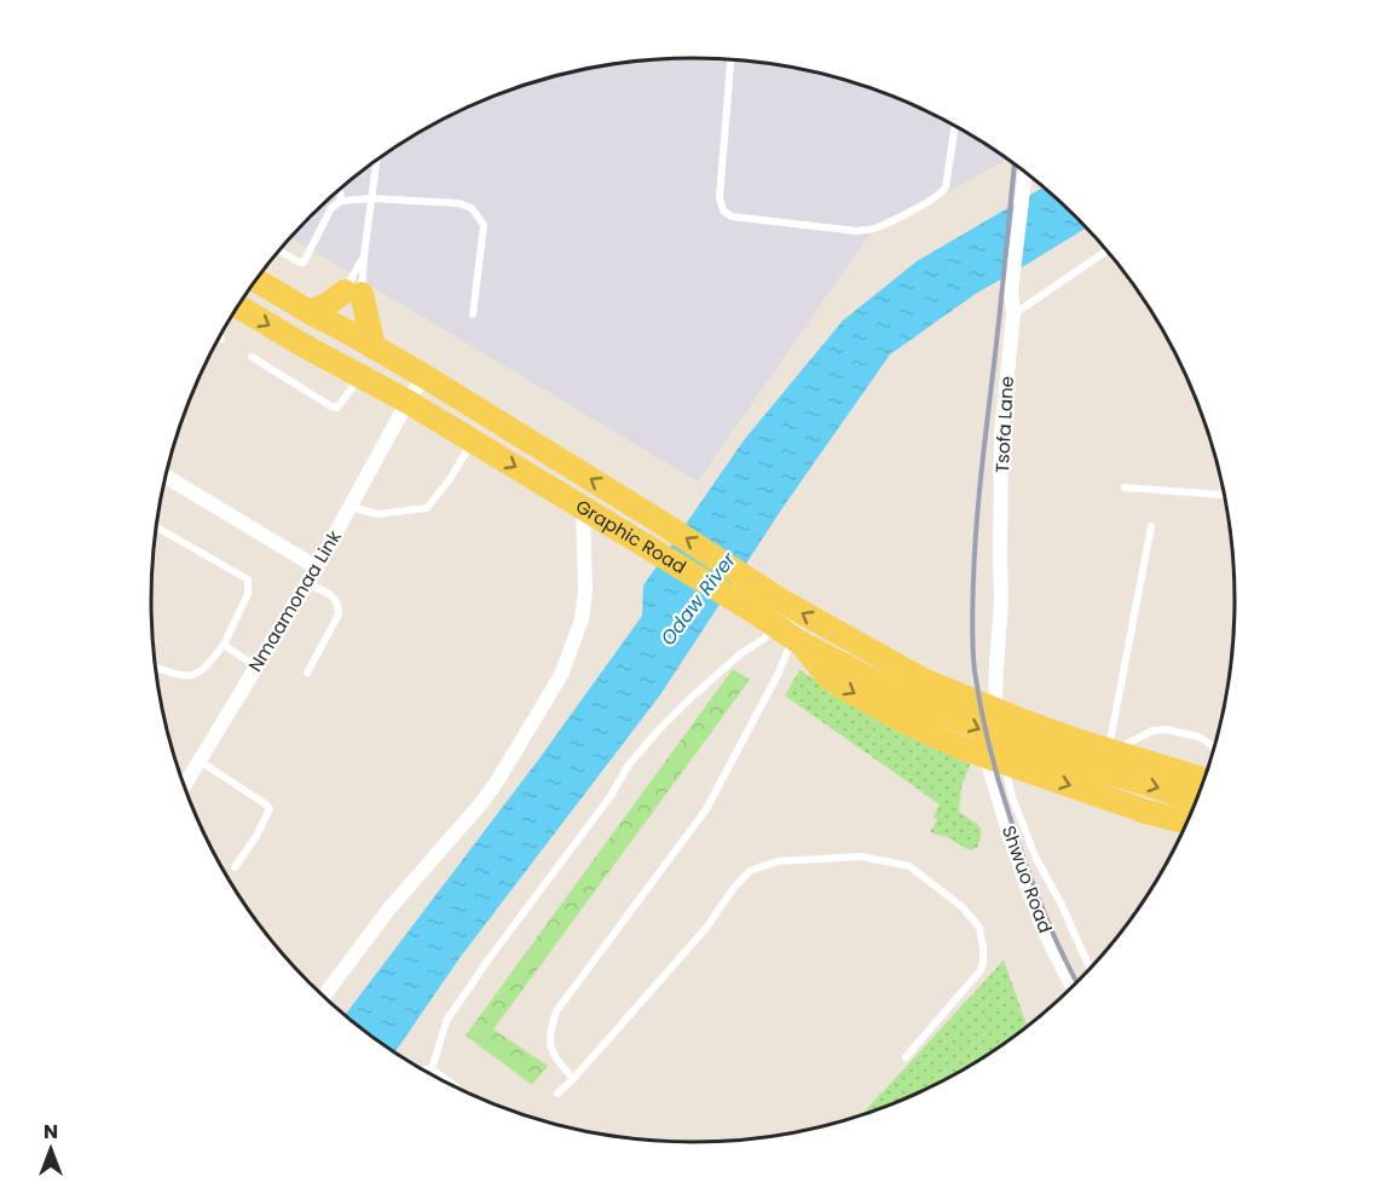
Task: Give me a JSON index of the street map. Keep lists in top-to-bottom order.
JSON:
{
  "streets": {
    "main road": ["Graphic Road"],
    "street": ["Tsofa Lane", "Nmaamonaa Link", "Shwuo Road"]
  },
  "crossings": [
    ["Graphic Road", "Nmaamonaa Link"]
  ],
  "water": ["Odaw River"],
  "north": "top"
}
